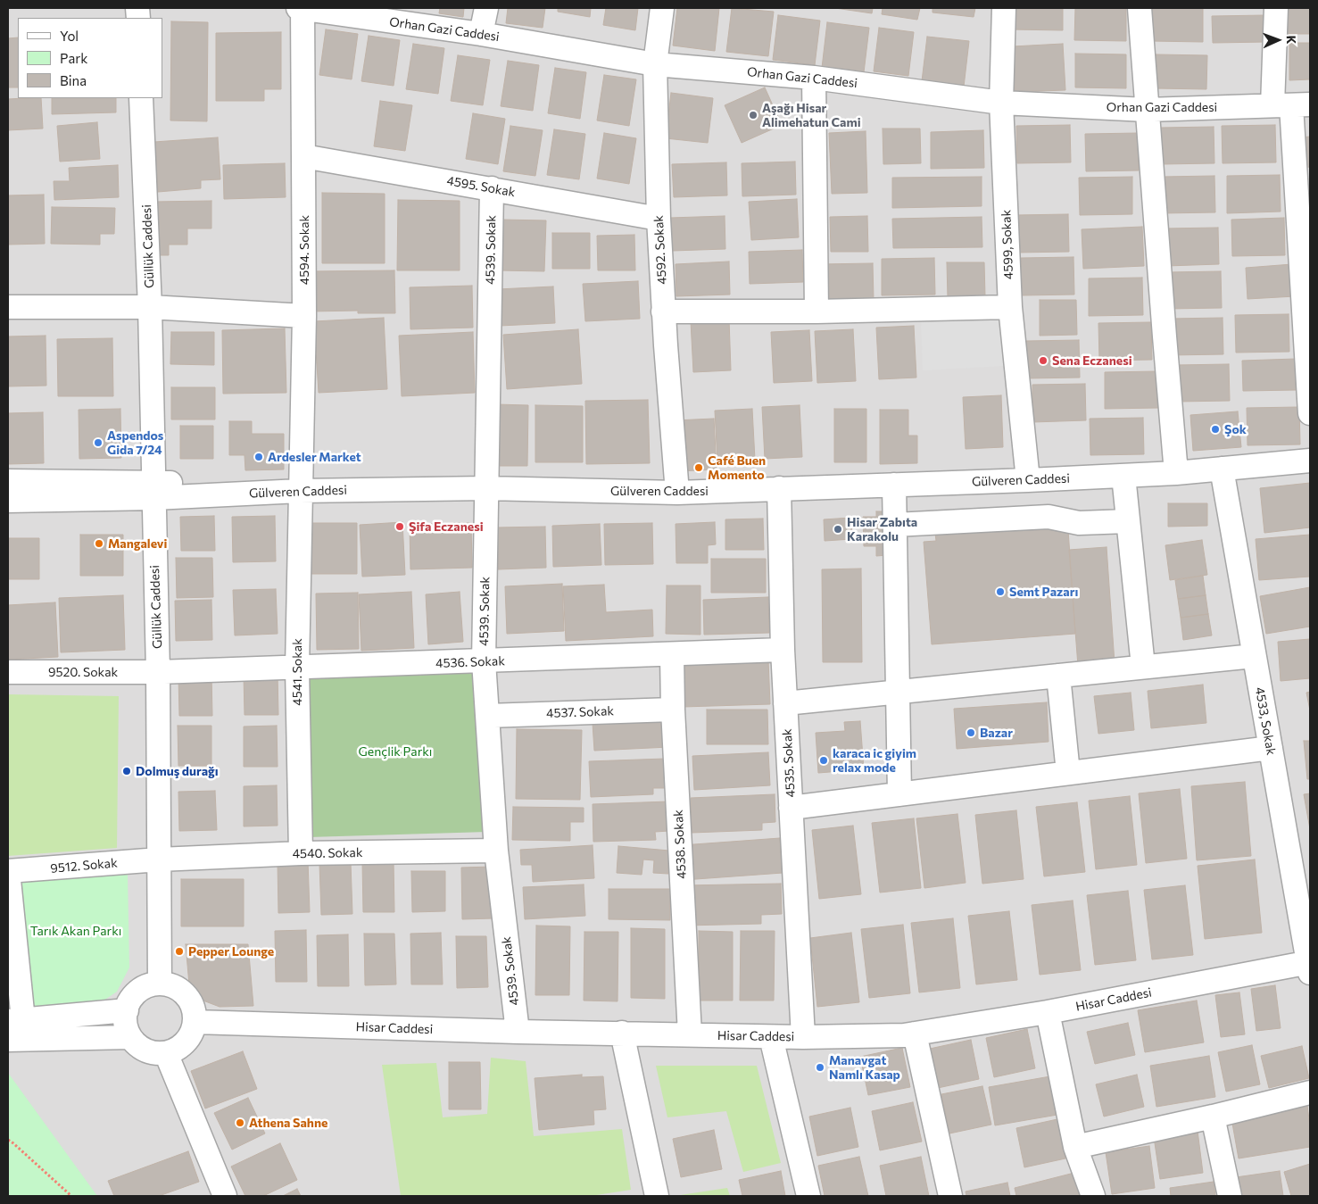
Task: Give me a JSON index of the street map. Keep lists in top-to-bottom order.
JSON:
{
  "streets": {
    "street": [
      "Orhan Gazi Caddesi",
      "4595. Sokak",
      "4599, Sokak",
      "Güllük Caddesi",
      "4594. Sokak",
      "4539. Sokak",
      "4592. Sokak",
      "Gülveren Caddesi",
      "4536. Sokak",
      "9520. Sokak",
      "4541. Sokak",
      "4537. Sokak",
      "4533, Sokak",
      "4535. Sokak",
      "4538. Sokak",
      "4540. Sokak",
      "9512. Sokak",
      "Hisar Caddesi"
    ]
  },
  "crossings": [
    ["Orhan Gazi Caddesi", "4599, Sokak"],
    ["Orhan Gazi Caddesi", "4594. Sokak"],
    ["Orhan Gazi Caddesi", "4592. Sokak"],
    ["4595. Sokak", "4594. Sokak"],
    ["4595. Sokak", "4539. Sokak"],
    ["4595. Sokak", "4592. Sokak"],
    ["4599, Sokak", "Gülveren Caddesi"],
    ["Güllük Caddesi", "Gülveren Caddesi"],
    ["Güllük Caddesi", "4536. Sokak"],
    ["Güllük Caddesi", "9520. Sokak"],
    ["Güllük Caddesi", "4540. Sokak"],
    ["Güllük Caddesi", "9512. Sokak"],
    ["Güllük Caddesi", "Hisar Caddesi"],
    ["4594. Sokak", "Gülveren Caddesi"],
    ["4594. Sokak", "4541. Sokak"],
    ["4539. Sokak", "Gülveren Caddesi"],
    ["4539. Sokak", "4536. Sokak"],
    ["4539. Sokak", "4537. Sokak"],
    ["4539. Sokak", "4540. Sokak"],
    ["4539. Sokak", "Hisar Caddesi"],
    ["4592. Sokak", "Gülveren Caddesi"],
    ["Gülveren Caddesi", "4541. Sokak"],
    ["Gülveren Caddesi", "4533, Sokak"],
    ["Gülveren Caddesi", "4535. Sokak"],
    ["4536. Sokak", "9520. Sokak"],
    ["4536. Sokak", "4541. Sokak"],
    ["4536. Sokak", "4535. Sokak"],
    ["4536. Sokak", "4538. Sokak"],
    ["4541. Sokak", "4540. Sokak"],
    ["4537. Sokak", "4538. Sokak"],
    ["4533, Sokak", "Hisar Caddesi"],
    ["4535. Sokak", "Hisar Caddesi"],
    ["4538. Sokak", "Hisar Caddesi"],
    ["4540. Sokak", "9512. Sokak"]
  ],
  "parks": ["Gençlik Parkı", "Tarık Akan Parkı"],
  "places": [
    "Aşağı Hisar Alimehatun Cami",
    "Sena Eczanesi",
    "Şok",
    "Aspendos Gida 7/24",
    "Ardesler Market",
    "Café Buen Momento",
    "Şifa Eczanesi",
    "Hisar Zabıta Karakolu",
    "Mangalevi",
    "Semt Pazarı",
    "Bazar",
    "karaca ic giyim relax mode",
    "Dolmuş durağı",
    "Pepper Lounge",
    "Manavgat Namlı Kasap",
    "Athena Sahne"
  ],
  "legend": ["Yol", "Park", "Bina"],
  "north": "right"
}
